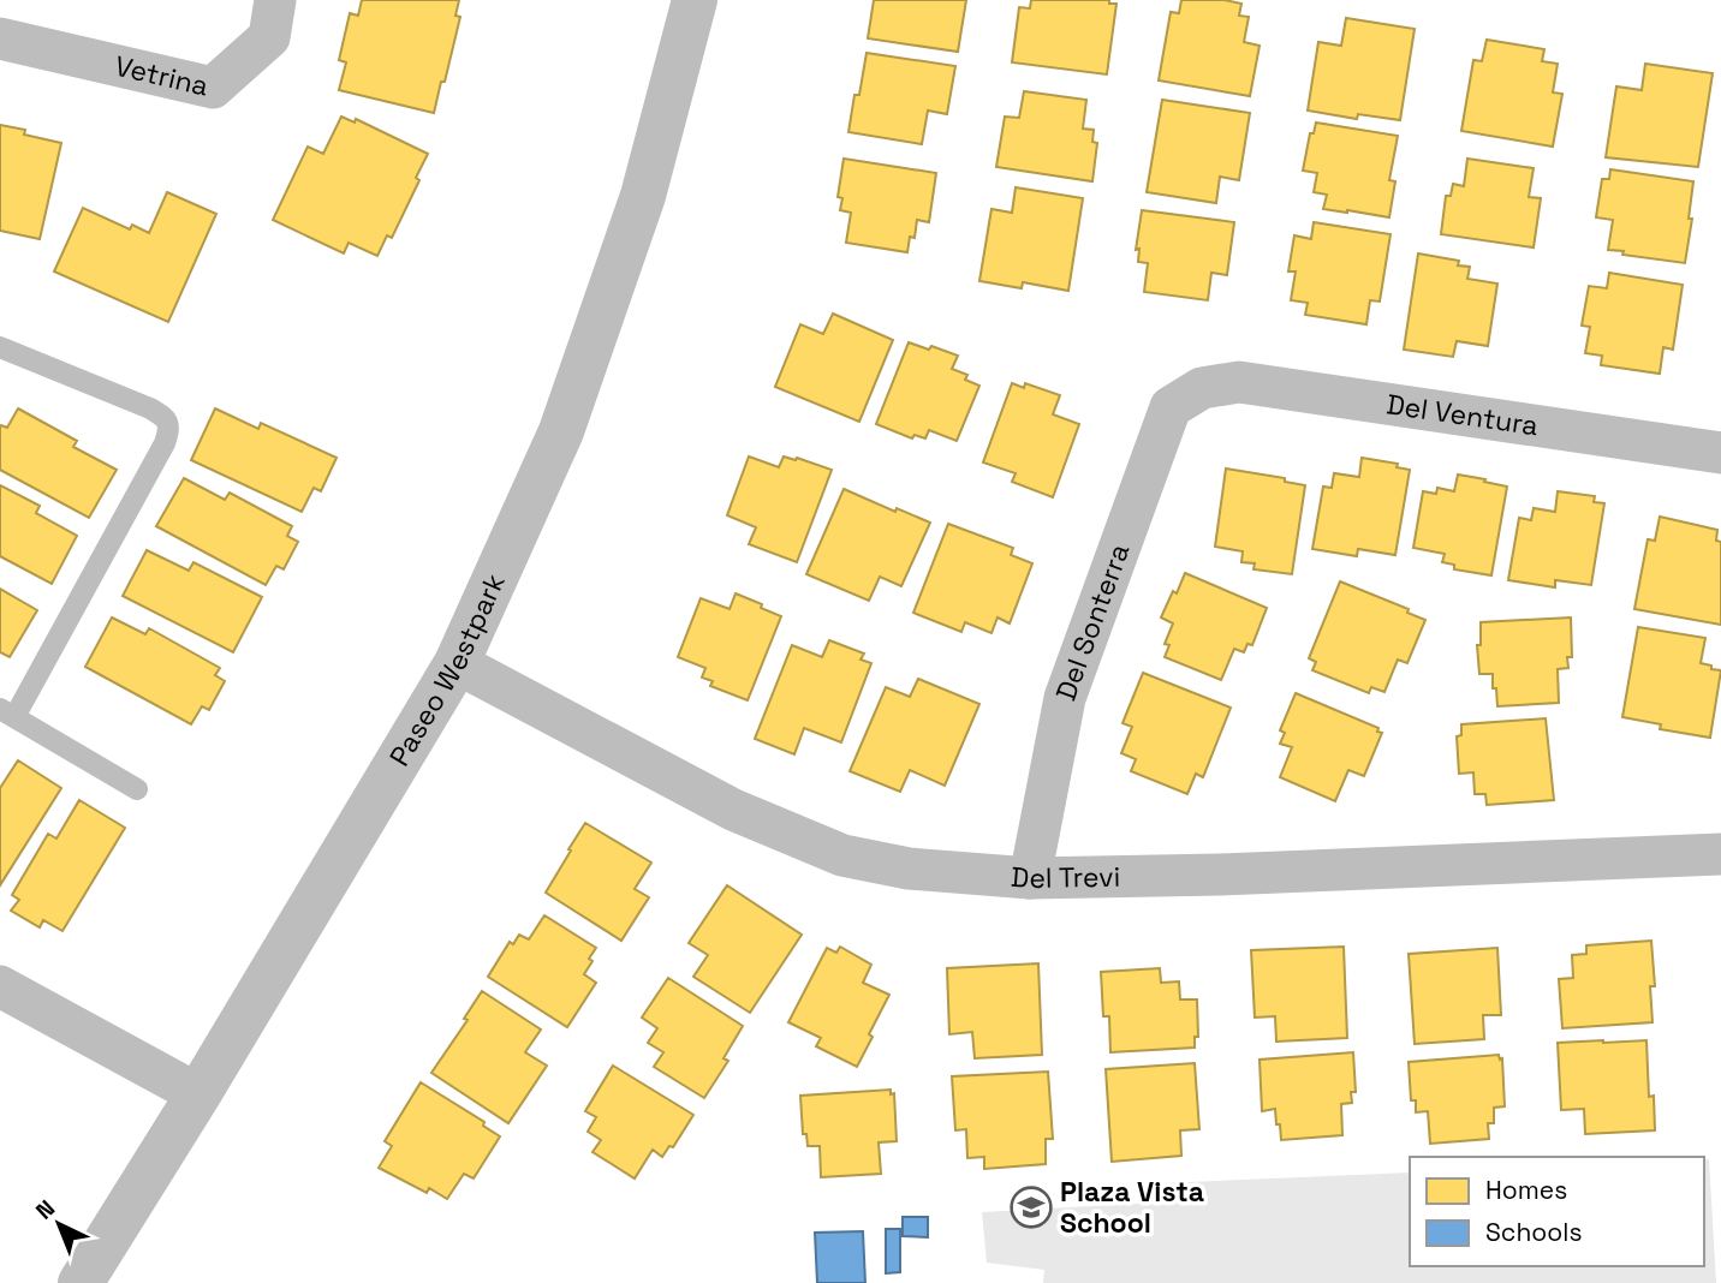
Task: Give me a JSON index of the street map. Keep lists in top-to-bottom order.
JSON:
{
  "streets": {
    "street": [
      "Vetrina",
      "Del Ventura",
      "Del Sonterra",
      "Paseo Westpark",
      "Del Trevi"
    ]
  },
  "crossings": [
    ["Del Ventura", "Del Sonterra"],
    ["Del Sonterra", "Del Trevi"],
    ["Paseo Westpark", "Del Trevi"]
  ],
  "places": {
    "school or university": ["Plaza Vista School"]
  },
  "legend": ["Homes", "Schools"],
  "north": "top left"
}
